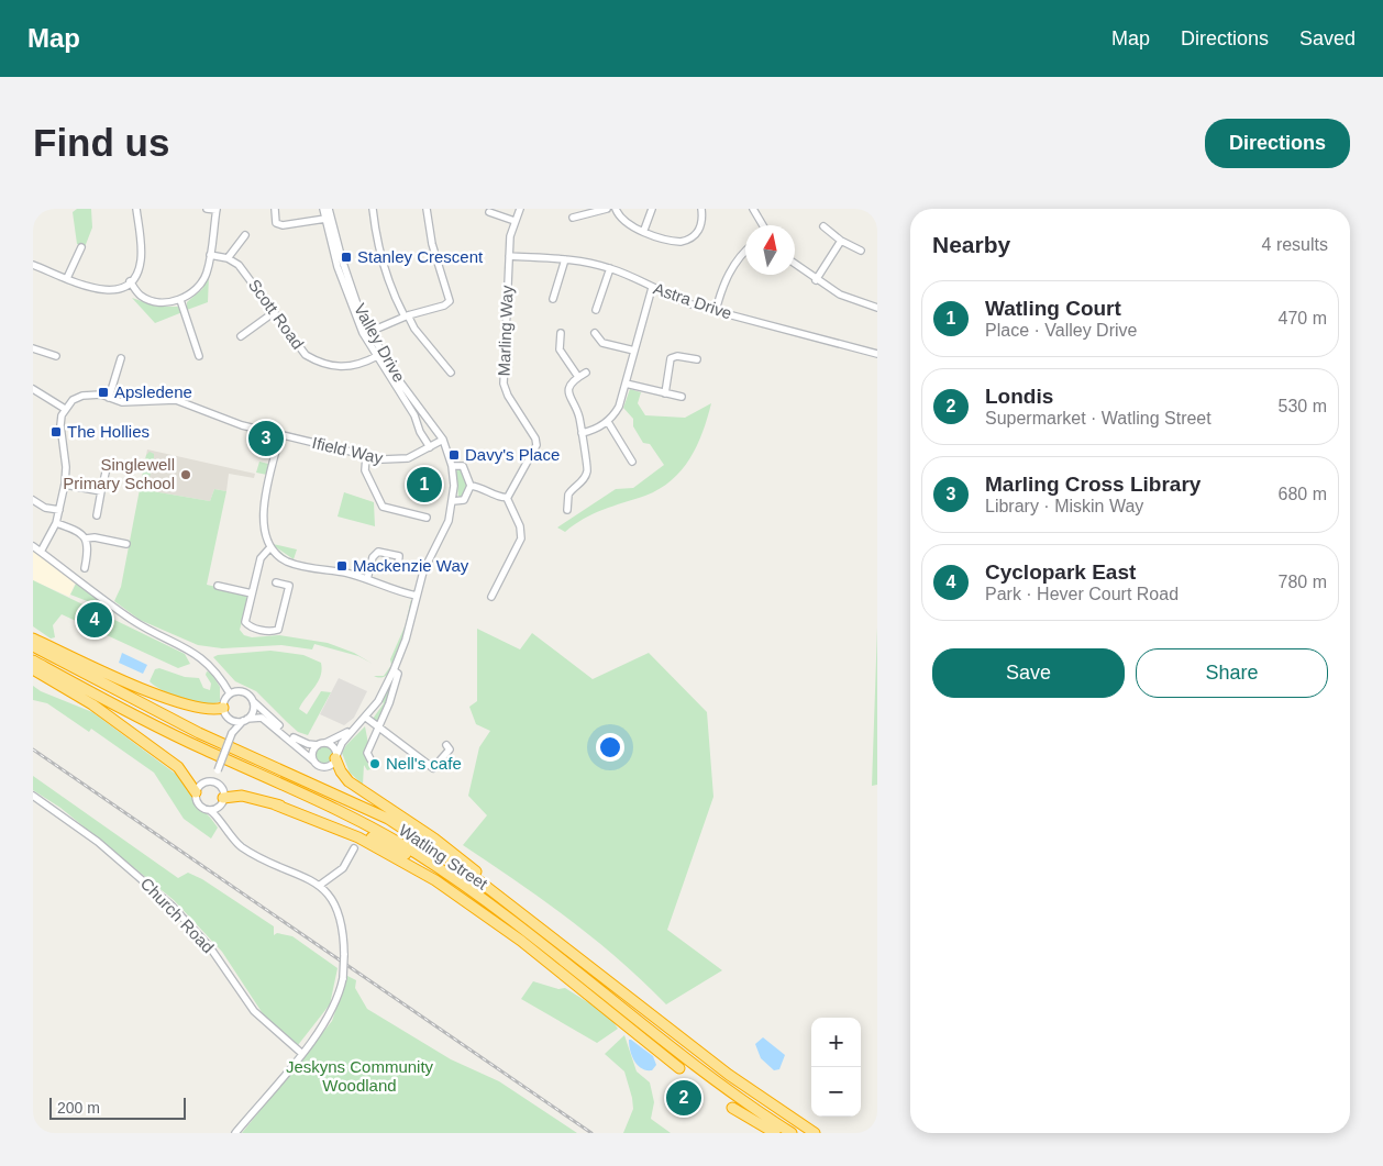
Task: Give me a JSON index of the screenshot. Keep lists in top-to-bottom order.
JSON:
{
  "streets": {
    "highway": ["Watling Street"],
    "street": [
      "Astra Drive",
      "Scott Road",
      "Marling Way",
      "Valley Drive",
      "Ifield Way",
      "Church Road"
    ]
  },
  "crossings": [
    ["Astra Drive", "Marling Way"],
    ["Valley Drive", "Ifield Way"]
  ],
  "parks": ["Jeskyns Community Woodland"],
  "places": {
    "transit": [
      "Stanley Crescent",
      "Apsledene",
      "The Hollies",
      "Davy's Place",
      "Mackenzie Way"
    ],
    "other": ["Singlewell Primary School", "Nell's cafe"]
  },
  "scale_bar": "200 m",
  "north": "top",
  "page": {
    "header": "Map",
    "nav": ["Map", "Directions", "Saved"],
    "buttons": [
      "Directions",
      ["Save", "Share"]
    ],
    "title": "Find us",
    "heading": ["Nearby", "4 results"],
    "list": [
      {
        "mark": "1",
        "name": "Watling Court",
        "note": "Place · Valley Drive",
        "value": "470 m"
      },
      {
        "mark": "2",
        "name": "Londis",
        "note": "Supermarket · Watling Street",
        "value": "530 m"
      },
      {
        "mark": "3",
        "name": "Marling Cross Library",
        "note": "Library · Miskin Way",
        "value": "680 m"
      },
      {
        "mark": "4",
        "name": "Cyclopark East",
        "note": "Park · Hever Court Road",
        "value": "780 m"
      }
    ],
    "pins": [
      "3",
      "1",
      "4",
      "2"
    ],
    "map_buttons": ["+", "−"],
    "scale": "200 m"
  }
}
